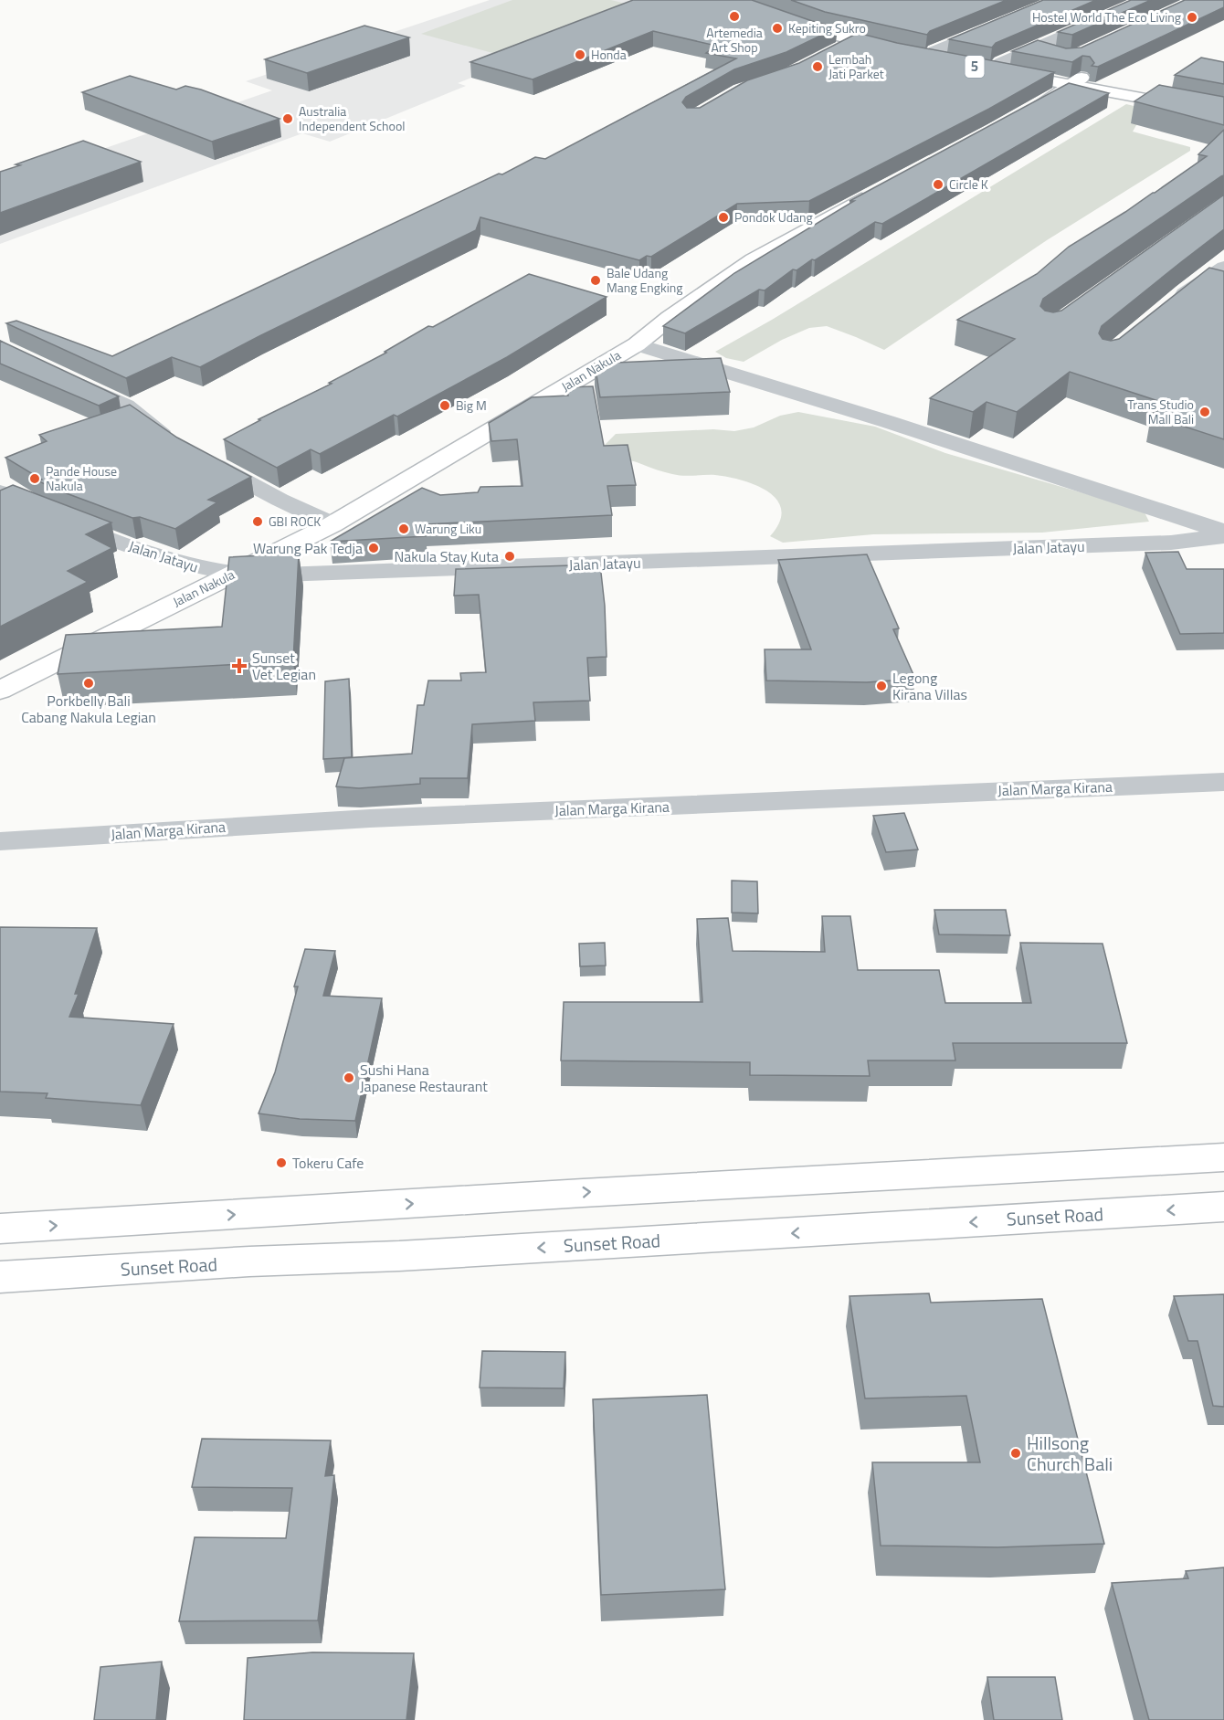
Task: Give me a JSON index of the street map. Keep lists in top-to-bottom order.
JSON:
{
  "streets": {
    "main road": ["5", "Jalan Nakula", "Sunset Road"],
    "street": ["Jalan Jatayu", "Jalan Marga Kirana"]
  },
  "crossings": [
    ["Jalan Nakula", "Jalan Jatayu"]
  ],
  "places": {
    "other": [
      "Artemedia Art Shop",
      "Hostel World The Eco Living",
      "Kepiting Sukro",
      "Honda",
      "Lembah Jati Parket",
      "Australia Independent School",
      "Circle K",
      "Pondok Udang",
      "Bale Udang Mang Engking",
      "Big M",
      "Trans Studio Mall Bali",
      "Pande House Nakula",
      "GBI ROCK",
      "Warung Liku",
      "Warung Pak Tedja",
      "Nakula Stay Kuta",
      "Porkbelly Bali Cabang Nakula Legian",
      "Legong Kirana Villas",
      "Sushi Hana Japanese Restaurant",
      "Tokeru Cafe",
      "Hillsong Church Bali"
    ],
    "health": ["Sunset Vet Legian"]
  }
}
